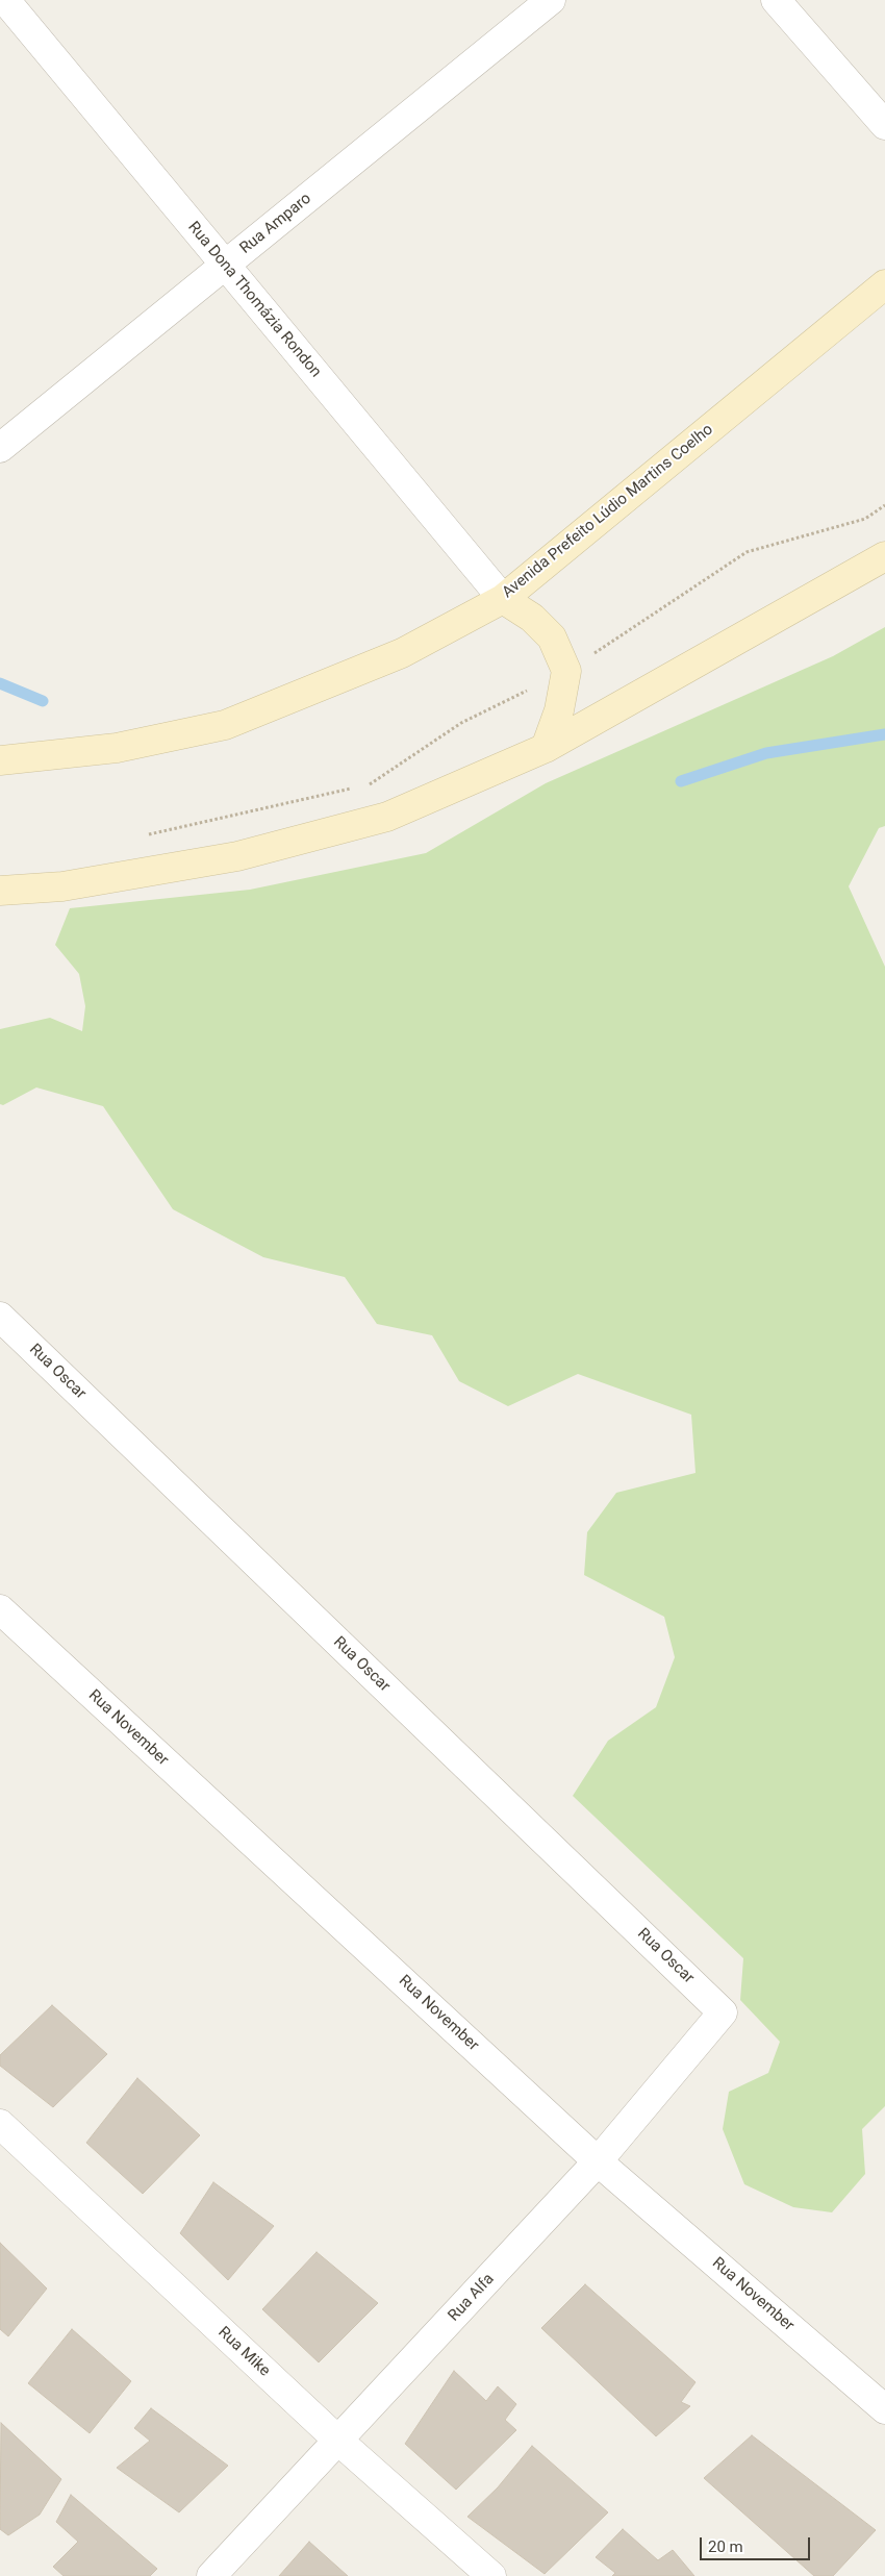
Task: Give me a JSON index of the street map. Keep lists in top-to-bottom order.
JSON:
{
  "streets": {
    "main road": ["Avenida Prefeito Lúdio Martins Coelho"],
    "street": [
      "Rua Amparo",
      "Rua Dona Thomázia Rondon",
      "Rua Oscar",
      "Rua November",
      "Rua Alfa",
      "Rua Mike"
    ]
  },
  "crossings": [
    ["Rua Amparo", "Rua Dona Thomázia Rondon"],
    ["Rua Dona Thomázia Rondon", "Avenida Prefeito Lúdio Martins Coelho"],
    ["Rua Oscar", "Rua Alfa"],
    ["Rua November", "Rua Alfa"],
    ["Rua Alfa", "Rua Mike"]
  ],
  "scale_bar": "20 m"
}
